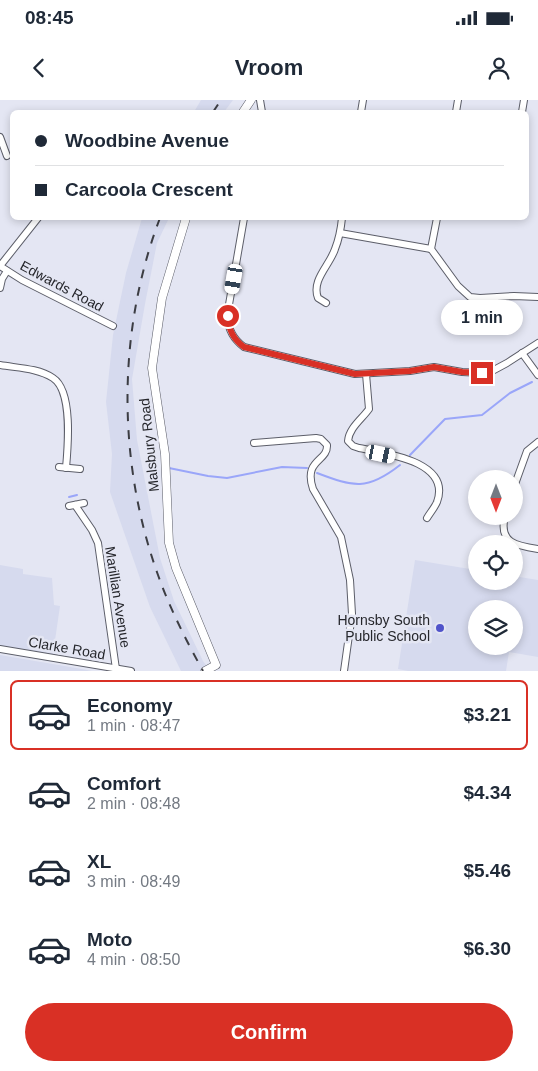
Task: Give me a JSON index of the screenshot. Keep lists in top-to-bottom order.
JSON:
{
  "streets": {
    "street": [
      "Edwards Road",
      "Malsbury Road",
      "Marillian Avenue",
      "Clarke Road"
    ]
  },
  "crossings": [
    ["Marillian Avenue", "Clarke Road"]
  ],
  "places": ["Hornsby South Public School"],
  "north": "bottom",
  "page": {
    "status": "08:45",
    "header": "Vroom",
    "banner": ["Woodbine Avenue", "Carcoola Crescent"],
    "bubble": "1 min",
    "list": [
      {
        "name": "Economy",
        "note": "1 min · 08:47",
        "value": "$3.21"
      },
      {
        "name": "Comfort",
        "note": "2 min · 08:48",
        "value": "$4.34"
      },
      {
        "name": "XL",
        "note": "3 min · 08:49",
        "value": "$5.46"
      },
      {
        "name": "Moto",
        "note": "4 min · 08:50",
        "value": "$6.30"
      }
    ],
    "buttons": "Confirm"
  }
}
